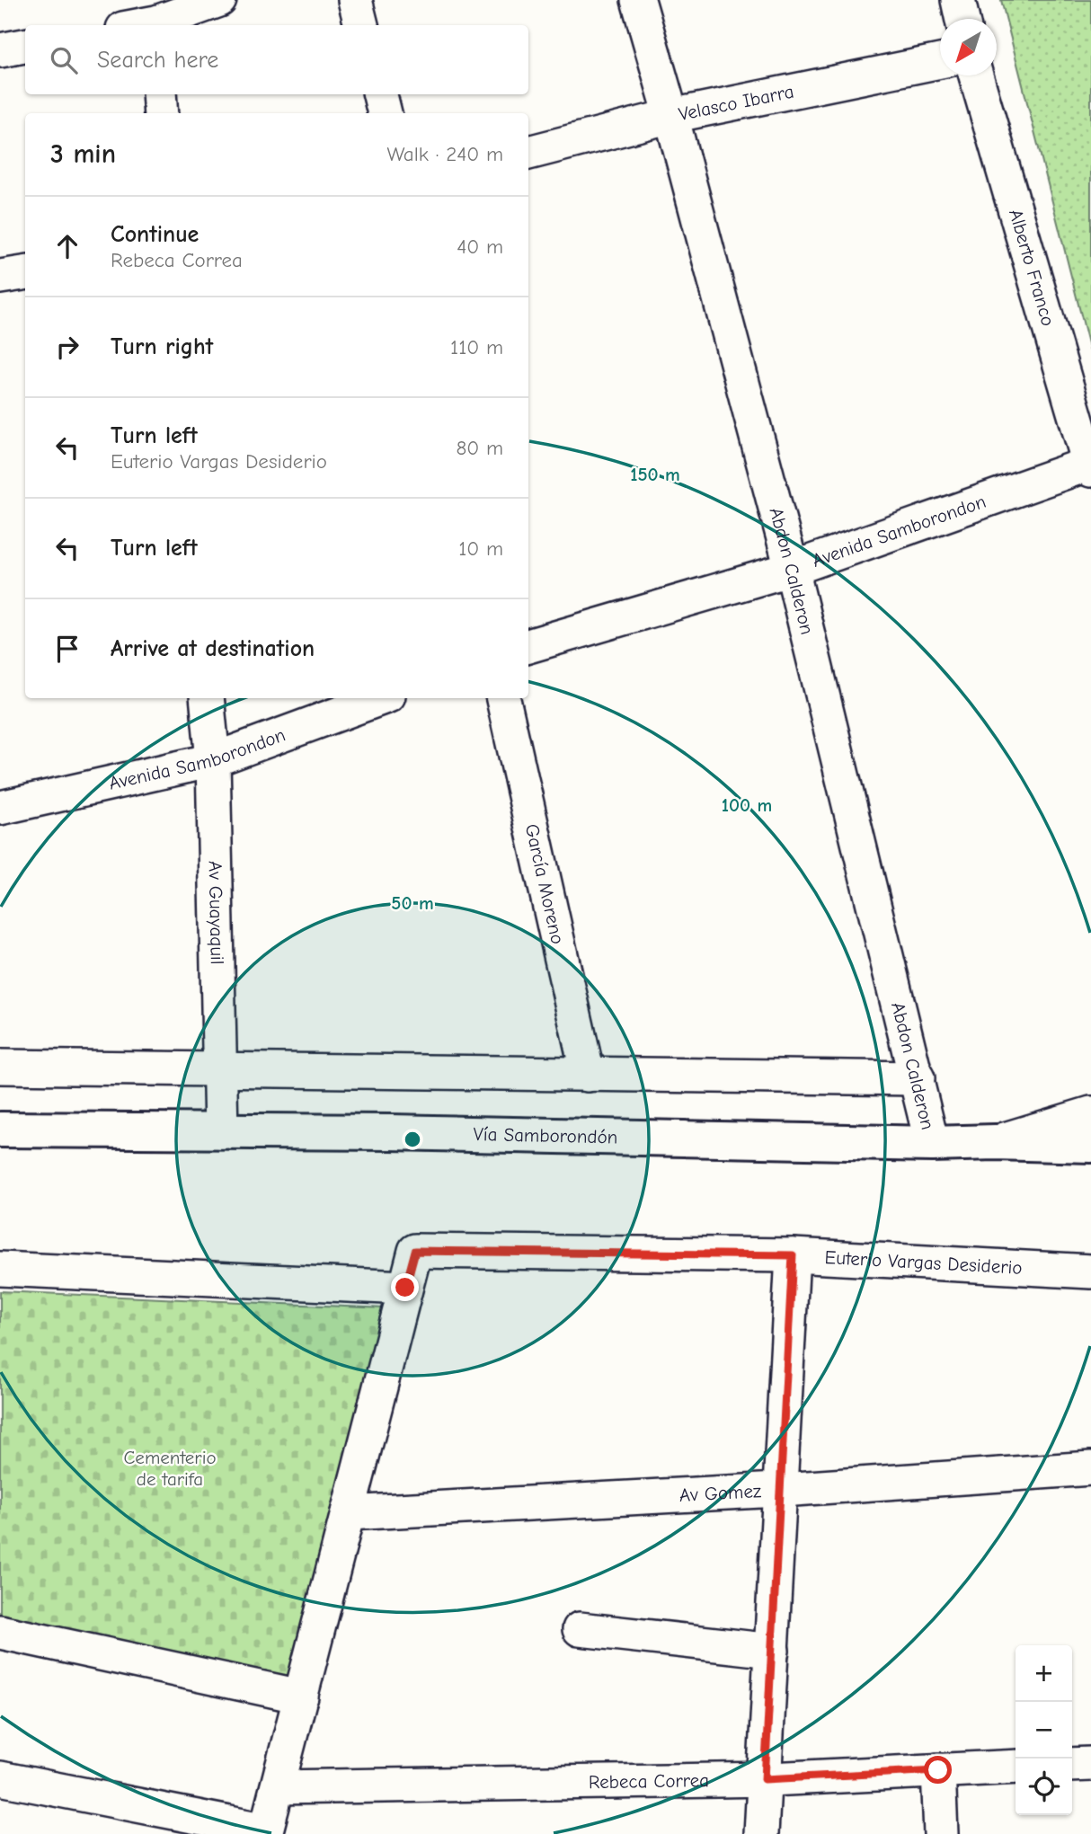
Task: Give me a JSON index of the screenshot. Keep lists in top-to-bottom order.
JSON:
{
  "streets": {
    "main road": ["Vía Samborondón"],
    "street": [
      "Velasco Ibarra",
      "Alberto Franco",
      "Avenida Samborondon",
      "Abdon Calderon",
      "García Moreno",
      "Av Guayaquil",
      "Euterio Vargas Desiderio",
      "Av Gomez",
      "Rebeca Correa"
    ]
  },
  "crossings": [
    ["Velasco Ibarra", "Abdon Calderon"],
    ["Alberto Franco", "Avenida Samborondon"],
    ["Avenida Samborondon", "Abdon Calderon"],
    ["Avenida Samborondon", "Av Guayaquil"],
    ["Abdon Calderon", "Vía Samborondón"],
    ["Av Guayaquil", "Vía Samborondón"]
  ],
  "parks": ["Cementerio de tarifa"],
  "north": "bottom left",
  "page": {
    "search": "Search here",
    "heading": ["3 min", "Walk · 240 m"],
    "list": [
      ["Continue", "Rebeca Correa", "40 m"],
      ["Turn right", "110 m"],
      ["Turn left", "Euterio Vargas Desiderio", "80 m"],
      ["Turn left", "10 m"],
      "Arrive at destination"
    ],
    "map_buttons": ["+", "−"]
  },
  "rings": ["150 m", "100 m", "50 m"]
}
